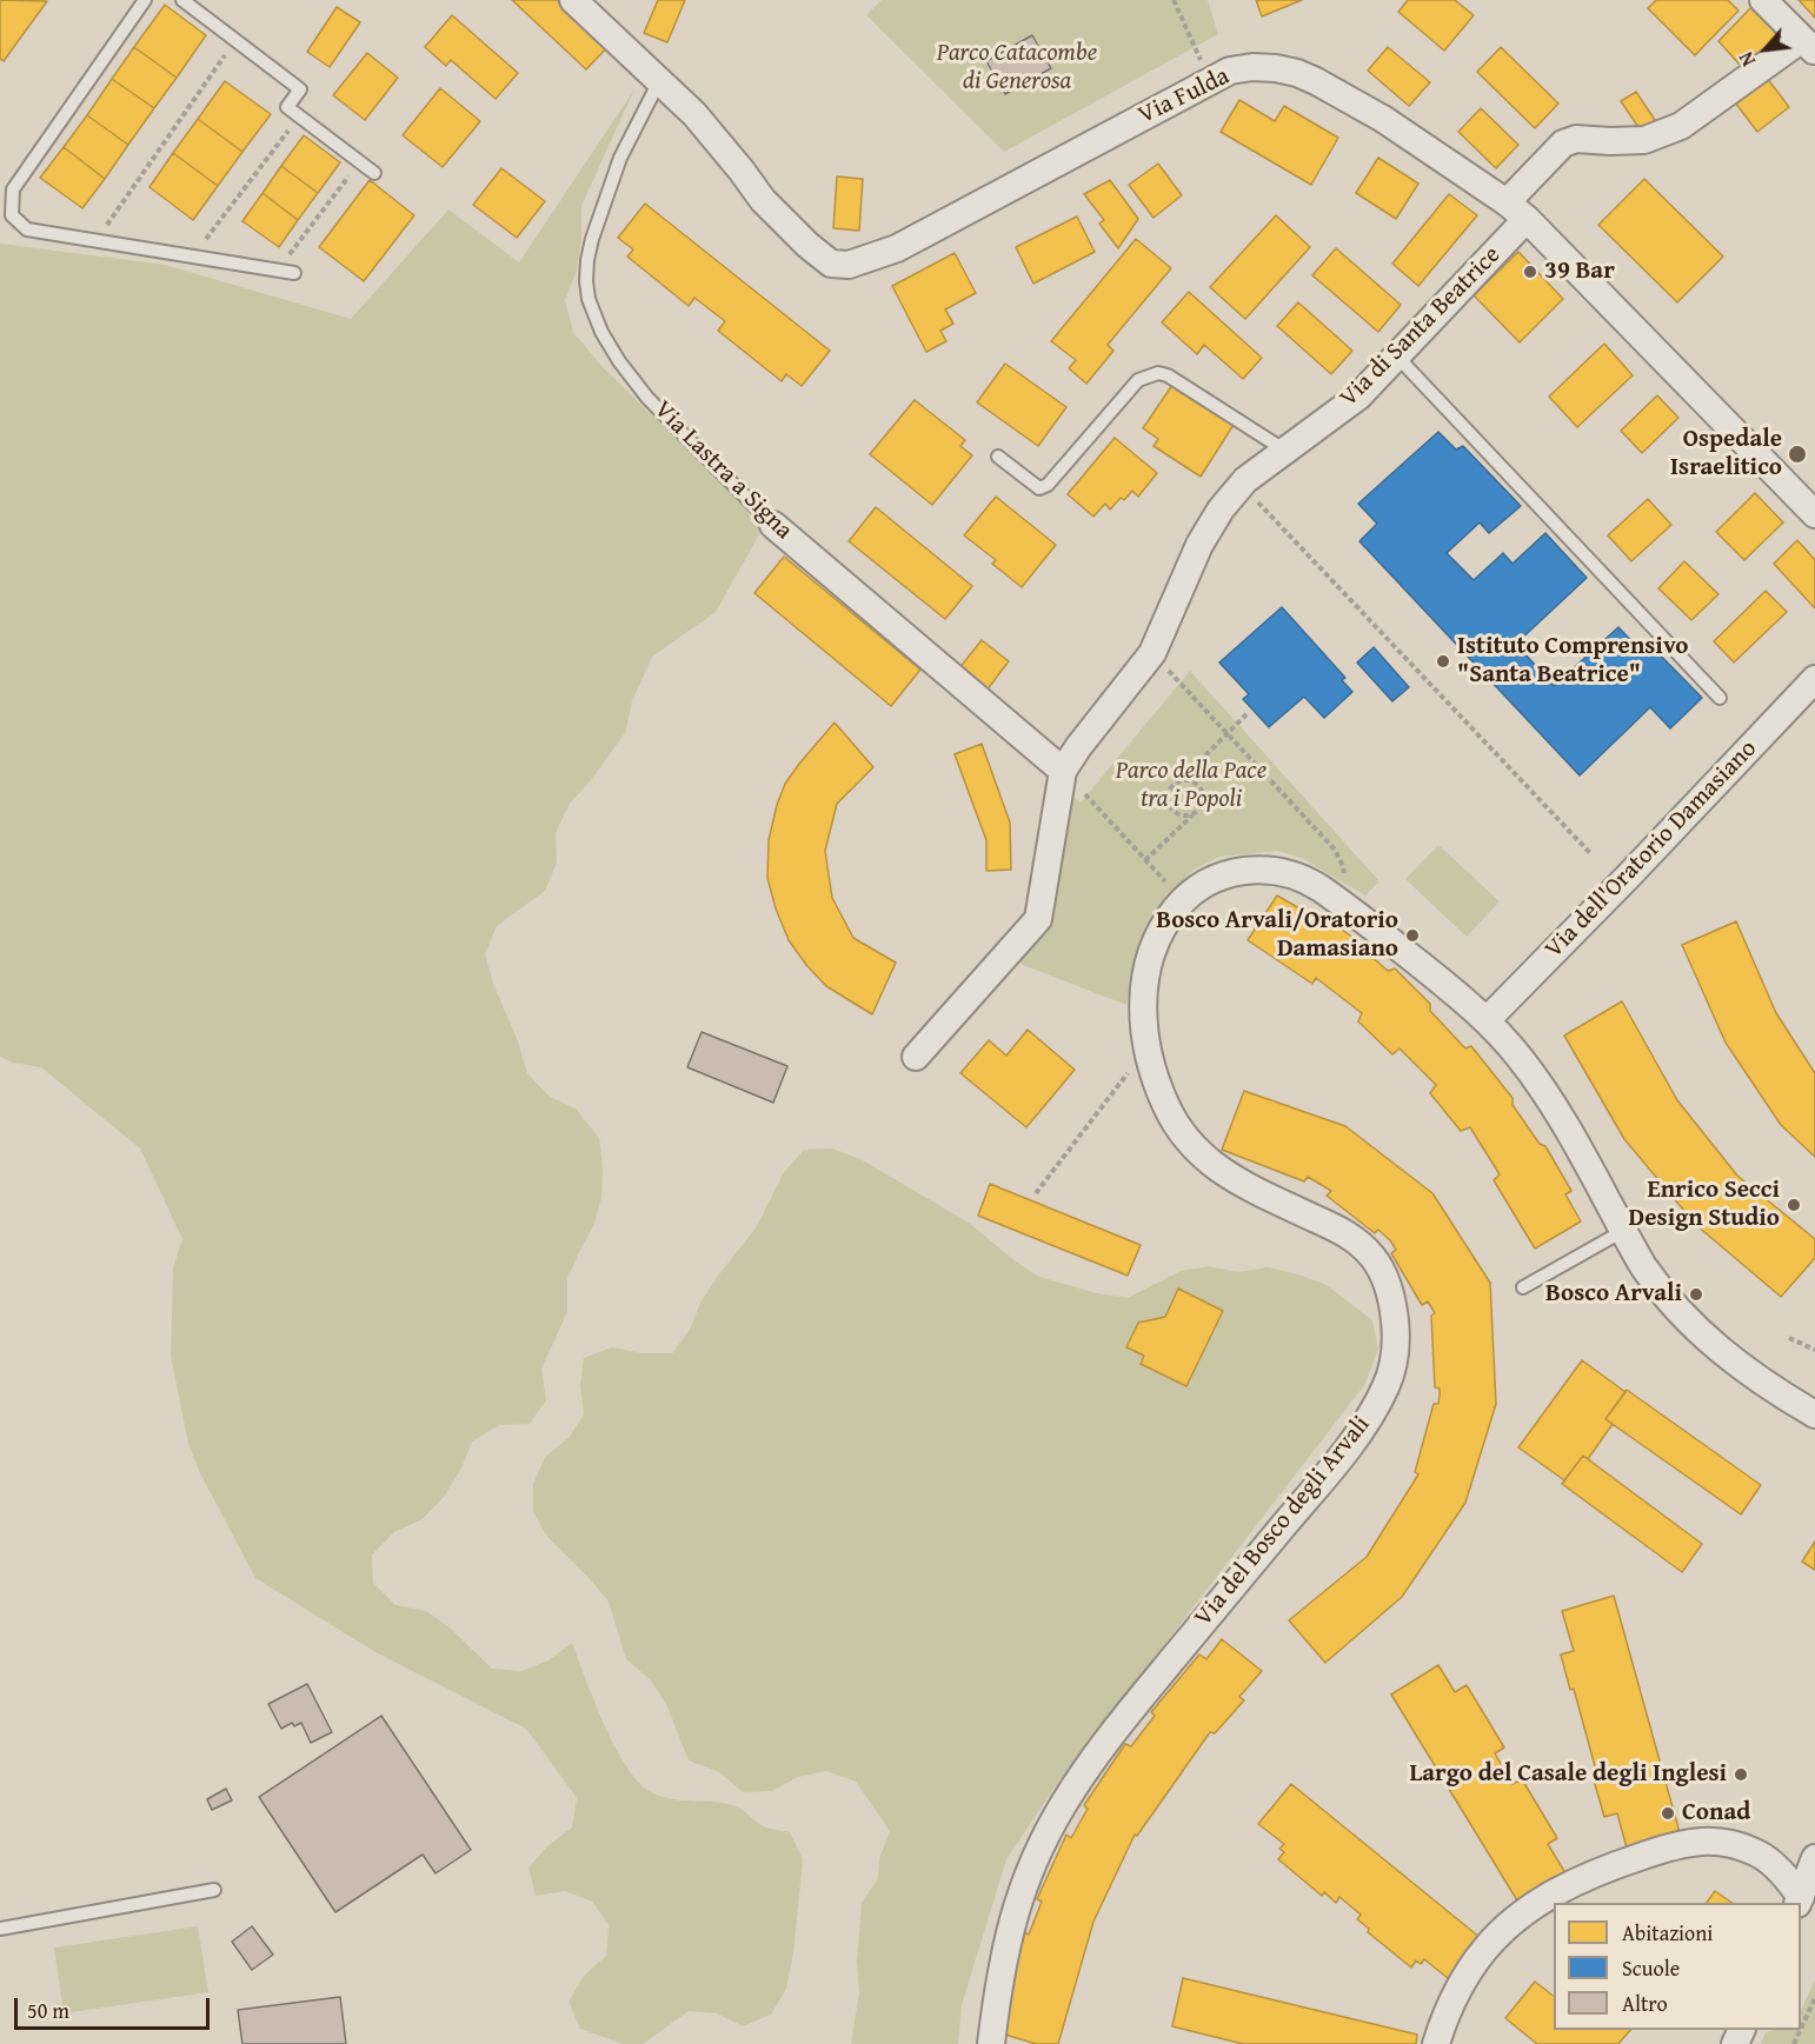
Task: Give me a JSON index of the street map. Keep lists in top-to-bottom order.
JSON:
{
  "streets": {
    "street": [
      "Via Fulda",
      "Via di Santa Beatrice",
      "Via Lastra a Signa",
      "Via dell'Oratorio Damasiano",
      "Via del Bosco degli Arvali"
    ]
  },
  "crossings": [
    ["Via Fulda", "Via di Santa Beatrice"],
    ["Via Fulda", "Via Lastra a Signa"],
    ["Via di Santa Beatrice", "Via Lastra a Signa"],
    ["Via dell'Oratorio Damasiano", "Via del Bosco degli Arvali"]
  ],
  "parks": ["Parco Catacombe di Generosa", "Parco della Pace tra i Popoli"],
  "places": [
    "39 Bar",
    "Ospedale Israelitico",
    "Istituto Comprensivo \"Santa Beatrice\"",
    "Bosco Arvali/Oratorio Damasiano",
    "Enrico Secci Design Studio",
    "Bosco Arvali",
    "Largo del Casale degli Inglesi",
    "Conad"
  ],
  "legend": ["Abitazioni", "Scuole", "Altro"],
  "scale_bar": "50 m",
  "north": "bottom left"
}
